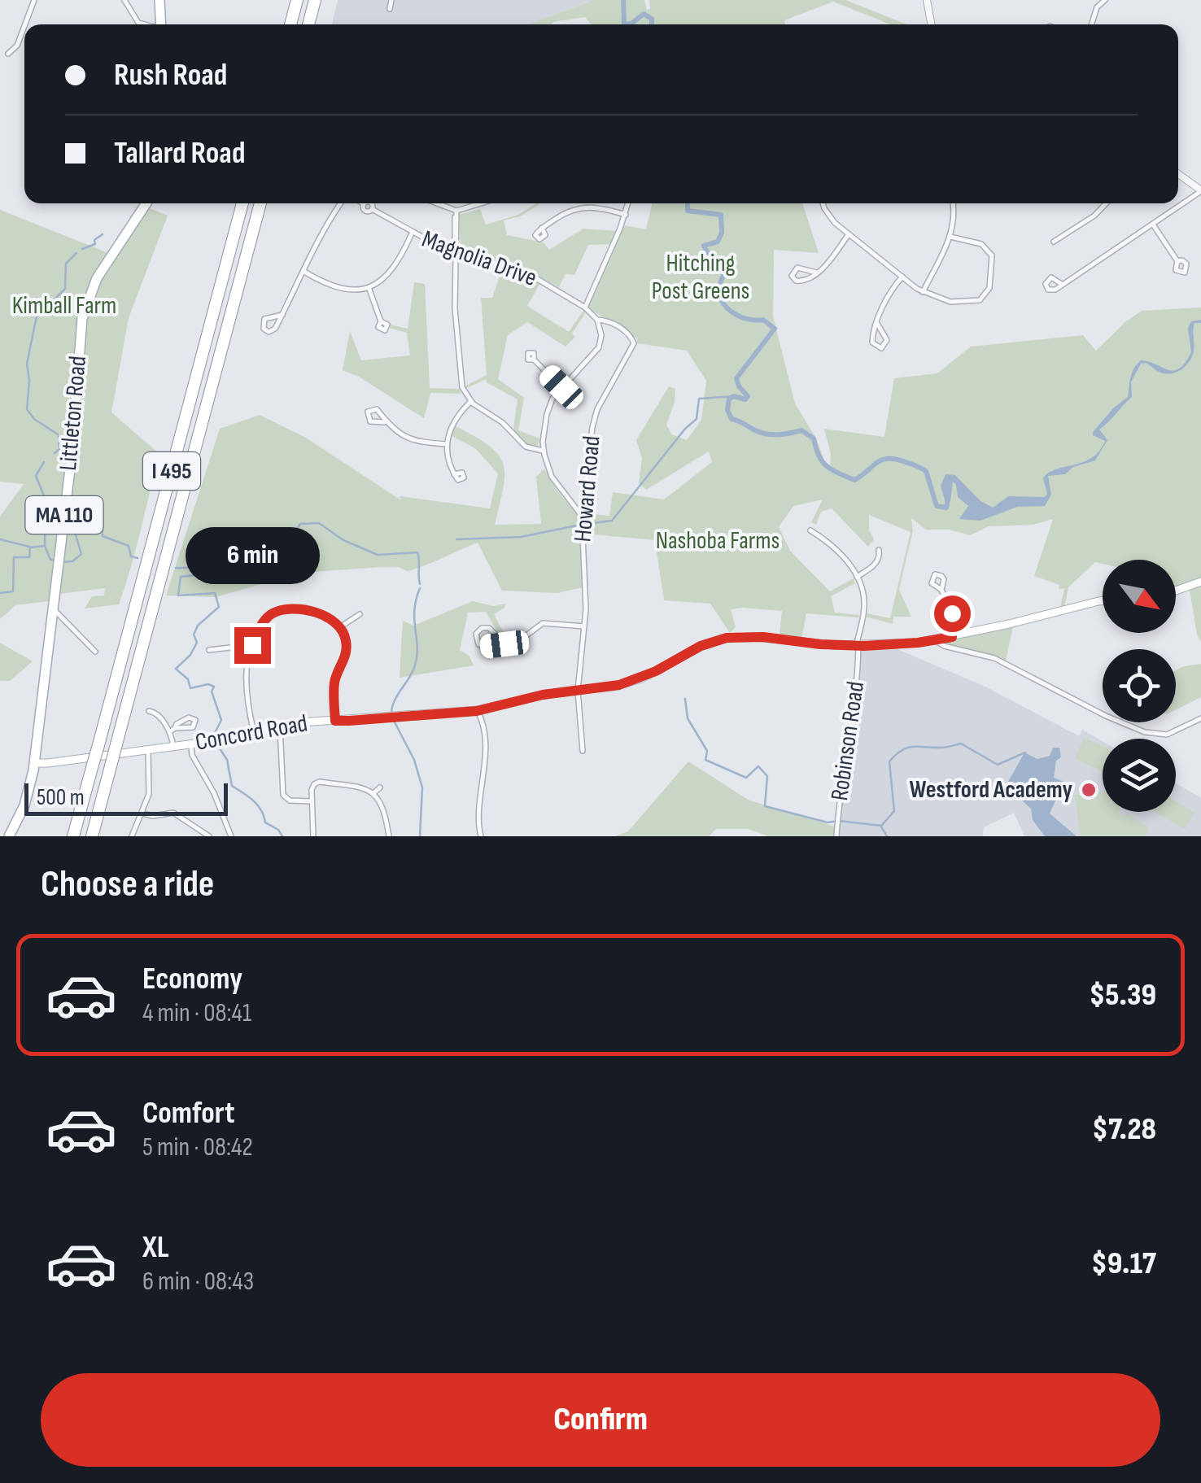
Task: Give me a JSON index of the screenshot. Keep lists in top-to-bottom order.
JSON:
{
  "streets": {
    "highway": ["I 495"],
    "main road": ["Littleton Road", "MA 110", "Concord Road"],
    "street": ["Magnolia Drive", "Howard Road", "Robinson Road"]
  },
  "crossings": [
    ["Magnolia Drive", "Howard Road"],
    ["Littleton Road", "Concord Road"],
    ["Howard Road", "Concord Road"],
    ["Concord Road", "Robinson Road"]
  ],
  "parks": ["Hitching Post Greens", "Kimball Farm", "Nashoba Farms"],
  "places": ["Westford Academy"],
  "scale_bar": "500 m",
  "north": "bottom right",
  "page": {
    "banner": ["Rush Road", "Tallard Road"],
    "bubble": "6 min",
    "scale": "500 m",
    "heading": "Choose a ride",
    "list": [
      {
        "name": "Economy",
        "note": "4 min · 08:41",
        "value": "$5.39"
      },
      {
        "name": "Comfort",
        "note": "5 min · 08:42",
        "value": "$7.28"
      },
      {
        "name": "XL",
        "note": "6 min · 08:43",
        "value": "$9.17"
      }
    ],
    "buttons": "Confirm"
  }
}
